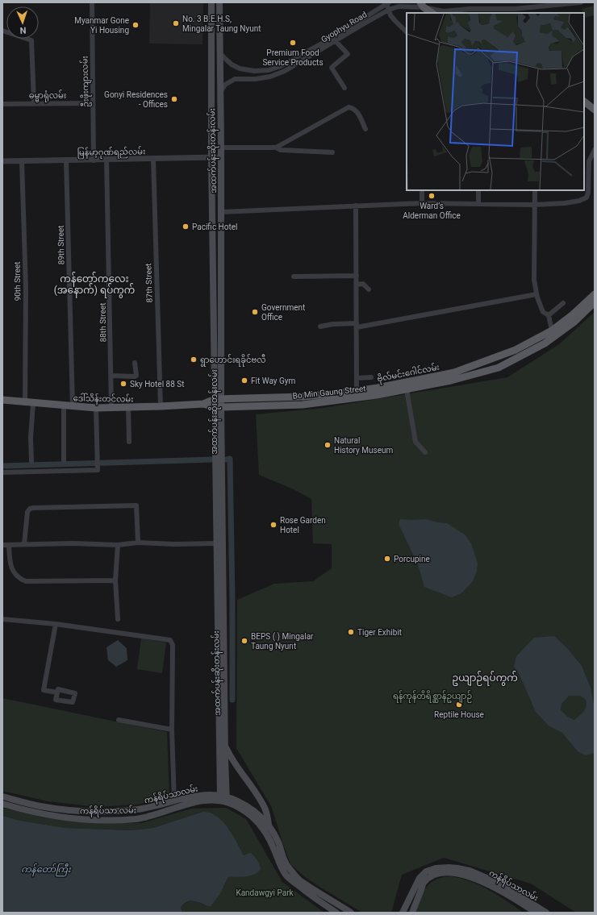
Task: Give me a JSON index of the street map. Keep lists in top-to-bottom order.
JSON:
{
  "streets": {
    "main road": [
      "အထက်ပန်းဆိုးတန်းလမ်း",
      "ဗိုလ်မင်းဂေါင်လမ်း",
      "Bo Min Gaung Street",
      "ဒေါ်သိန်းတင်လမ်း",
      "ကန်ရိပ်သာလမ်း",
      "ကန်ရိပ်သာ လမ်း"
    ],
    "street": [
      "Gyophyu Road",
      "ဦးဖိုးကျားလမ်း",
      "ဓမ္မာရုံလမ်း",
      "မြန်မာ့ဂုဏ်ရည်လမ်း",
      "89th Street",
      "90th Street",
      "87th Street",
      "88th Street"
    ]
  },
  "crossings": [
    ["Gyophyu Road", "အထက်ပန်းဆိုးတန်းလမ်း"],
    ["ဦးဖိုးကျားလမ်း", "ဓမ္မာရုံလမ်း"],
    ["ဦးဖိုးကျားလမ်း", "မြန်မာ့ဂုဏ်ရည်လမ်း"],
    ["အထက်ပန်းဆိုးတန်းလမ်း", "မြန်မာ့ဂုဏ်ရည်လမ်း"],
    ["အထက်ပန်းဆိုးတန်းလမ်း", "ဗိုလ်မင်းဂေါင်လမ်း"],
    ["အထက်ပန်းဆိုးတန်းလမ်း", "Bo Min Gaung Street"],
    ["အထက်ပန်းဆိုးတန်းလမ်း", "ကန်ရိပ်သာလမ်း"],
    ["အထက်ပန်းဆိုးတန်းလမ်း", "ကန်ရိပ်သာ လမ်း"],
    ["မြန်မာ့ဂုဏ်ရည်လမ်း", "89th Street"],
    ["မြန်မာ့ဂုဏ်ရည်လမ်း", "90th Street"],
    ["မြန်မာ့ဂုဏ်ရည်လမ်း", "87th Street"],
    ["မြန်မာ့ဂုဏ်ရည်လမ်း", "88th Street"],
    ["89th Street", "ဒေါ်သိန်းတင်လမ်း"],
    ["90th Street", "ဒေါ်သိန်းတင်လမ်း"],
    ["87th Street", "ဒေါ်သိန်းတင်လမ်း"],
    ["88th Street", "ဒေါ်သိန်းတင်လမ်း"],
    ["ဗိုလ်မင်းဂေါင်လမ်း", "Bo Min Gaung Street"],
    ["ဗိုလ်မင်းဂေါင်လမ်း", "ဒေါ်သိန်းတင်လမ်း"],
    ["ကန်ရိပ်သာလမ်း", "ကန်ရိပ်သာ လမ်း"]
  ],
  "districts": ["ကန်တော်ကလေး (အနောက်) ရပ်ကွက်", "ဥယျာဉ်ရပ်ကွက်"],
  "water": ["ကန်တော်ကြီး"],
  "parks": ["ရန်ကုန်တိရိစ္ဆာန်ဥယျာဉ်", "Kandawgyi Park"],
  "places": [
    "No. 3 B.E.H.S, Mingalar Taung Nyunt",
    "Myanmar Gone Yi Housing",
    "Premium Food Service Products",
    "Gonyi Residences - Offices",
    "Ward’s Alderman Office",
    "Pacific Hotel",
    "Government Office",
    "ရွာဟောင်းရခိုင်ဗလီ",
    "Fit Way Gym",
    "Sky Hotel 88 St",
    "Natural History Museum",
    "Rose Garden Hotel",
    "Porcupine",
    "Tiger Exhibit",
    "BEPS ( ) Mingalar Taung Nyunt",
    "Reptile House"
  ],
  "north": "bottom"
}
